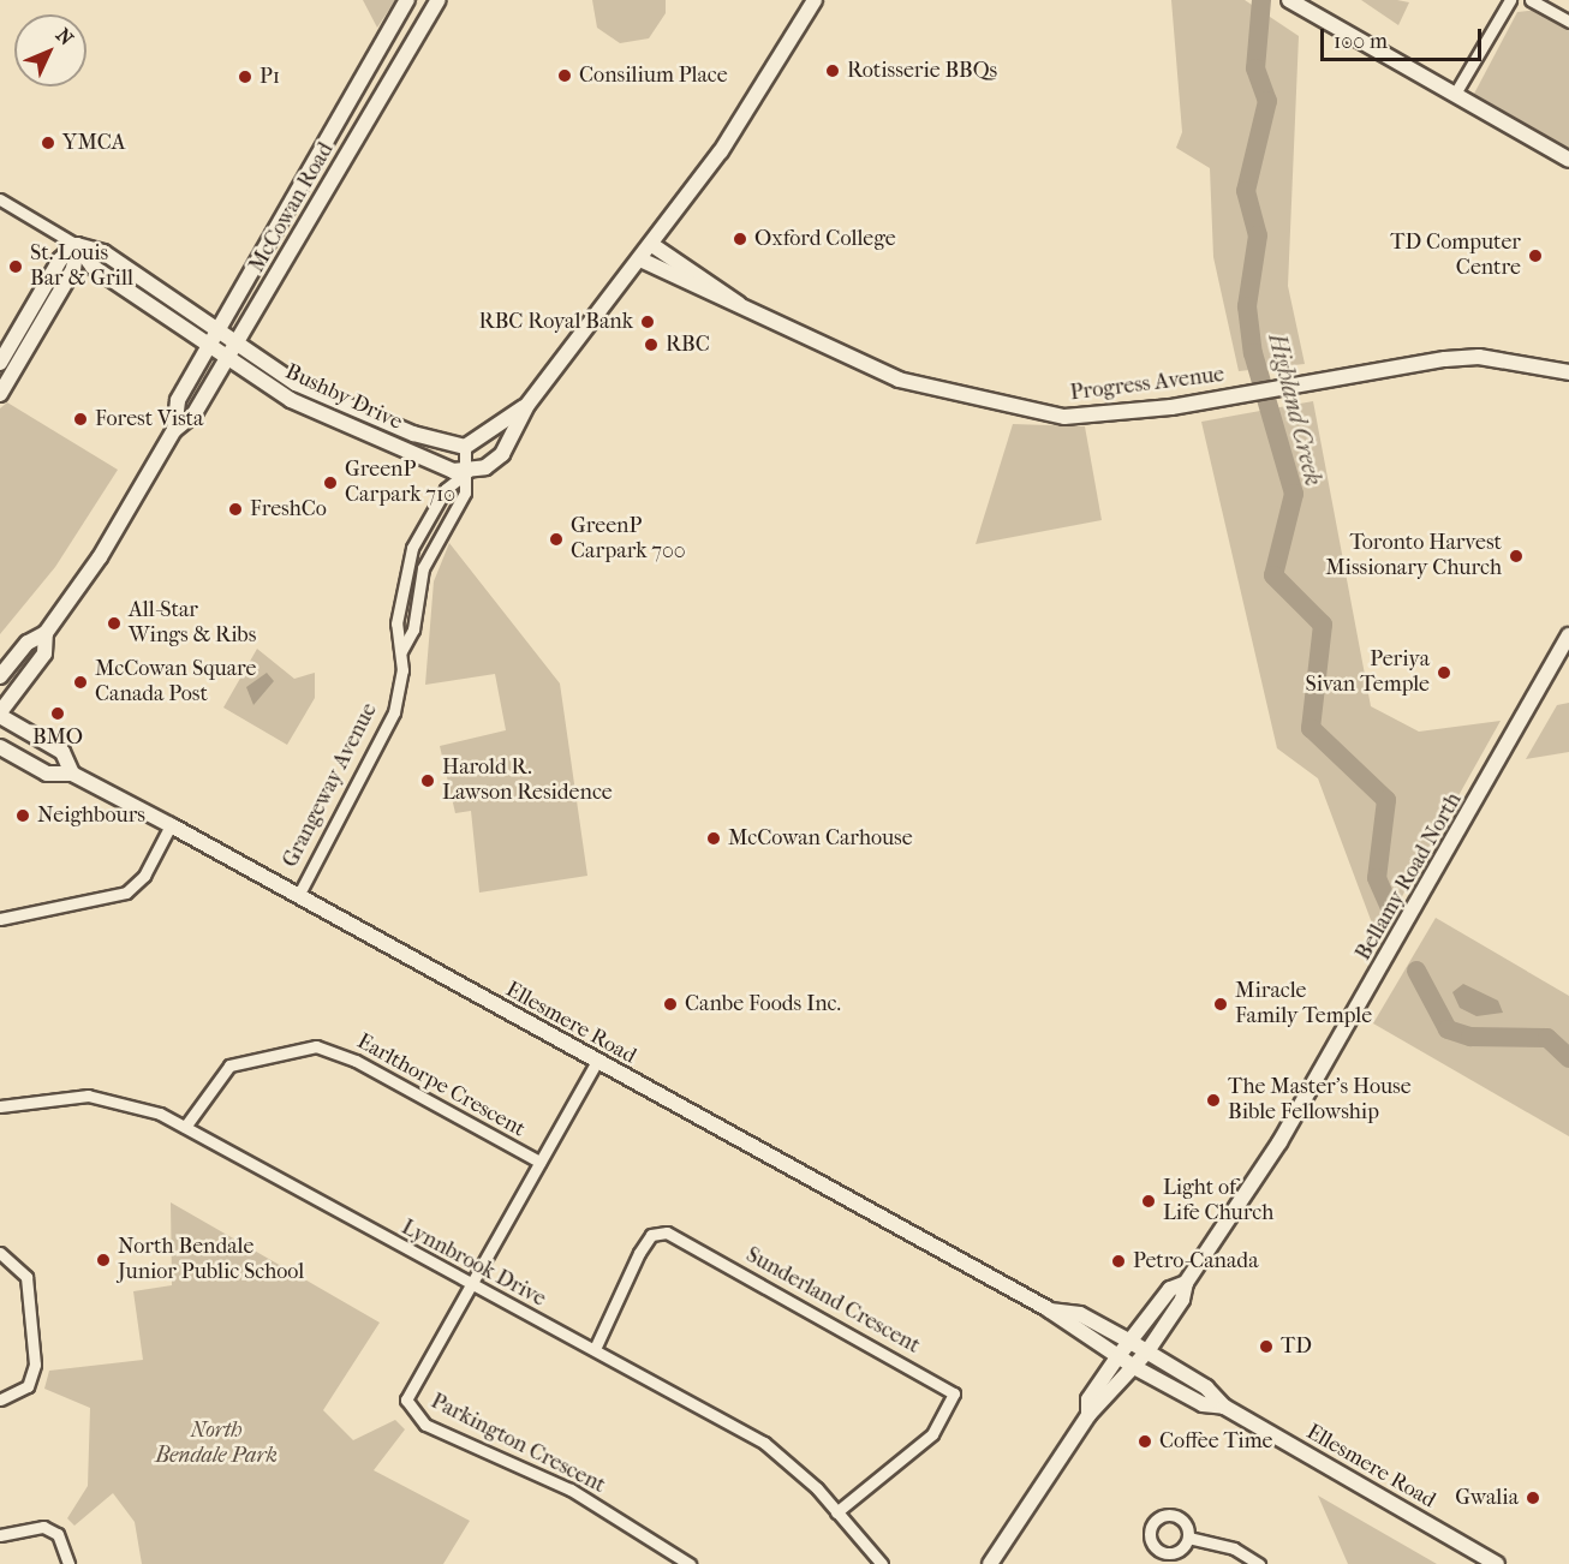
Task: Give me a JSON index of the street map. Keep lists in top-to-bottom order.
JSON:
{
  "streets": {
    "main road": [
      "McCowan Road",
      "Progress Avenue",
      "Bushby Drive",
      "Grangeway Avenue",
      "Bellamy Road North",
      "Ellesmere Road"
    ],
    "street": [
      "Earlthorpe Crescent",
      "Lynnbrook Drive",
      "Sunderland Crescent",
      "Parkington Crescent"
    ]
  },
  "crossings": [
    ["McCowan Road", "Bushby Drive"],
    ["McCowan Road", "Ellesmere Road"],
    ["Progress Avenue", "Grangeway Avenue"],
    ["Bushby Drive", "Grangeway Avenue"],
    ["Grangeway Avenue", "Ellesmere Road"],
    ["Bellamy Road North", "Ellesmere Road"],
    ["Ellesmere Road", "Parkington Crescent"],
    ["Earlthorpe Crescent", "Lynnbrook Drive"],
    ["Earlthorpe Crescent", "Parkington Crescent"],
    ["Lynnbrook Drive", "Sunderland Crescent"],
    ["Lynnbrook Drive", "Parkington Crescent"]
  ],
  "water": ["Highland Creek"],
  "parks": ["North Bendale Park"],
  "places": [
    "Rotisserie BBQs",
    "Consilium Place",
    "P1",
    "YMCA",
    "Oxford College",
    "TD Computer Centre",
    "St. Louis Bar & Grill",
    "RBC Royal Bank",
    "RBC",
    "Forest Vista",
    "GreenP Carpark 710",
    "FreshCo",
    "GreenP Carpark 700",
    "Toronto Harvest Missionary Church",
    "All-Star Wings & Ribs",
    "Periya Sivan Temple",
    "McCowan Square Canada Post",
    "BMO",
    "Harold R. Lawson Residence",
    "Neighbours",
    "McCowan Carhouse",
    "Canbe Foods Inc.",
    "Miracle Family Temple",
    "The Master's House Bible Fellowship",
    "Light of Life Church",
    "North Bendale Junior Public School",
    "Petro-Canada",
    "TD",
    "Coffee Time",
    "Gwalia"
  ],
  "scale_bar": "100 m",
  "north": "top right"
}
